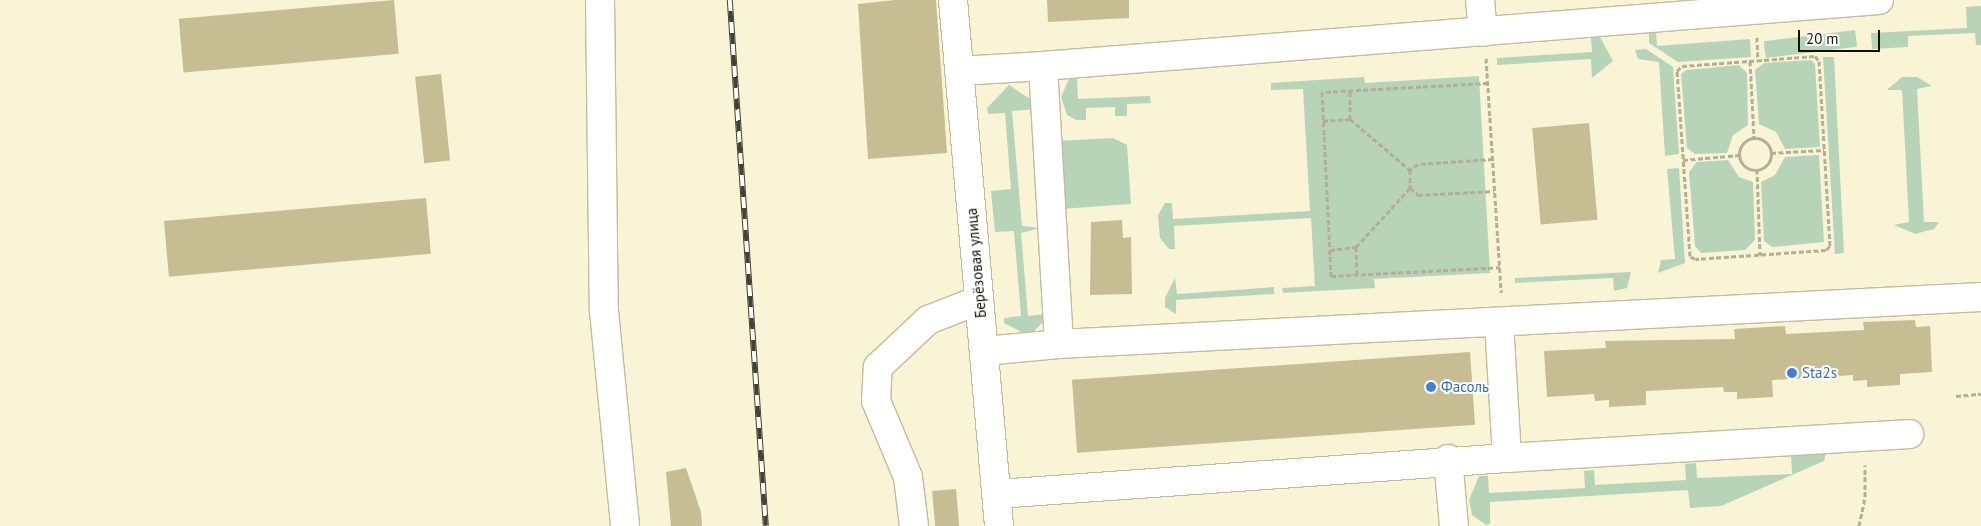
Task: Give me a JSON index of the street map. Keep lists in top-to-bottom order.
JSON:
{
  "streets": {
    "street": ["Берёзовая улица"]
  },
  "places": ["Sta2s", "Фасоль"],
  "scale_bar": "20 m"
}
